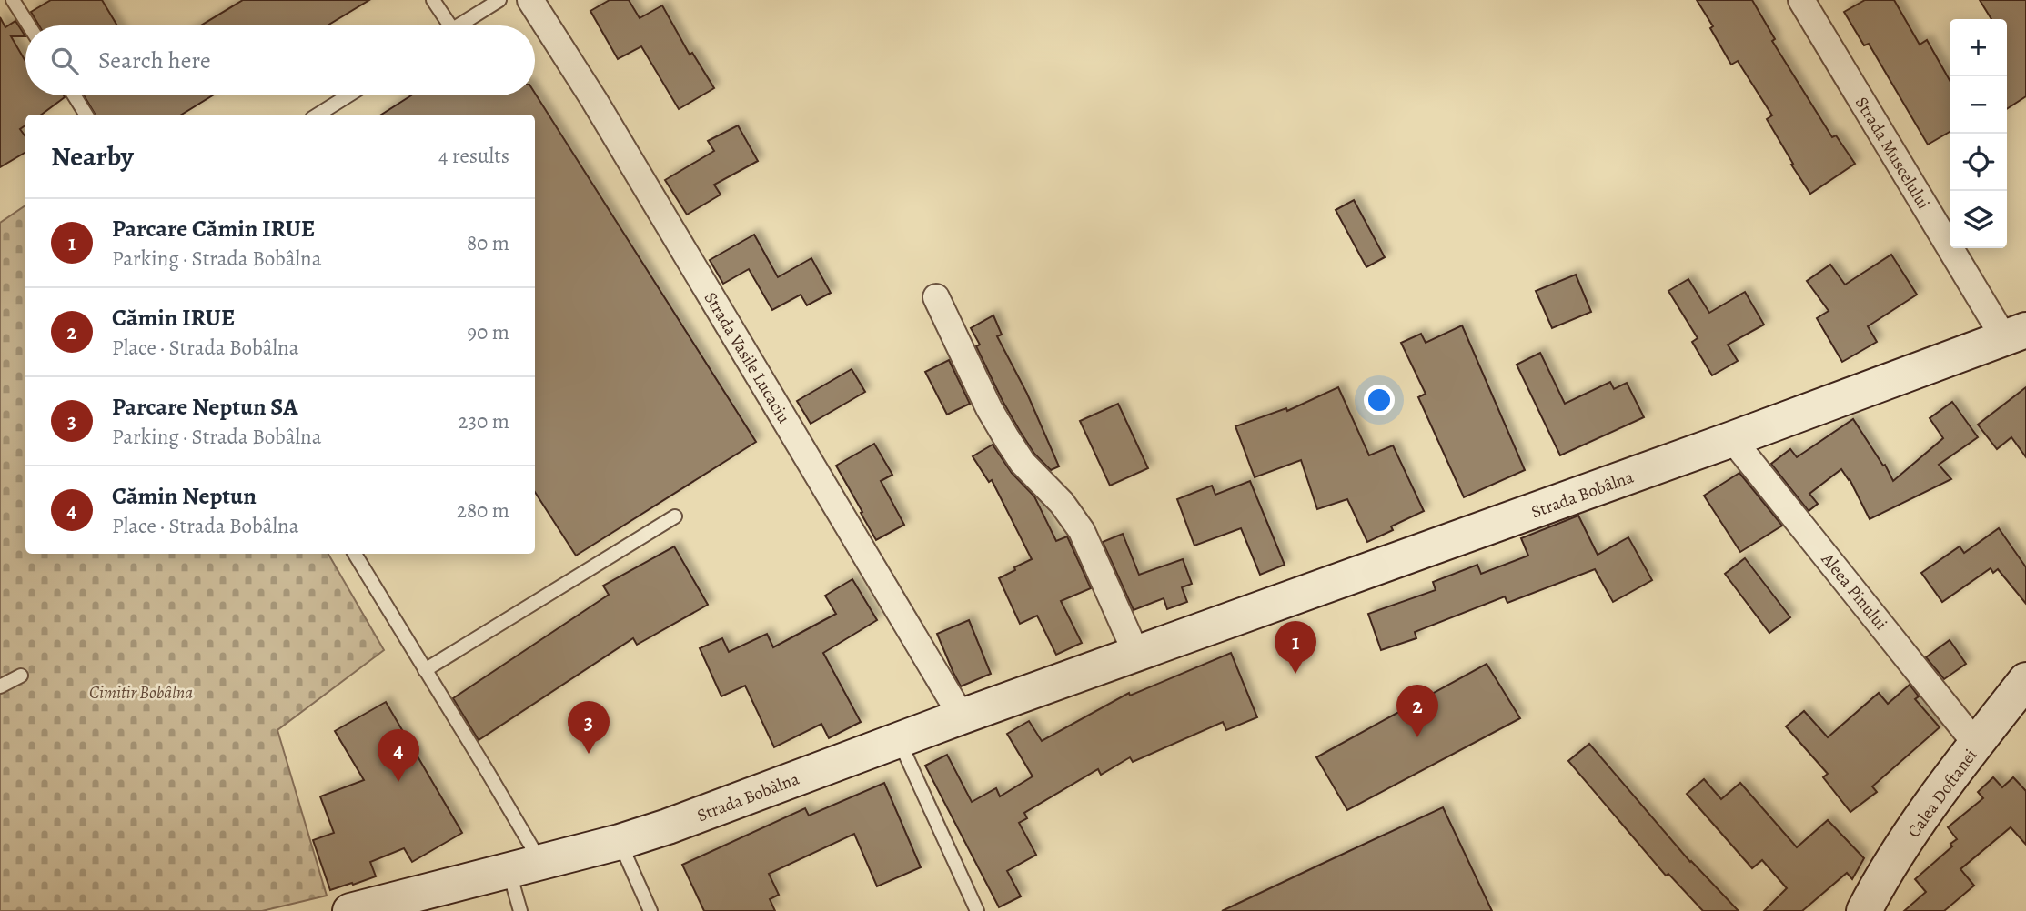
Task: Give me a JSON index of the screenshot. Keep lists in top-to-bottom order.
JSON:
{
  "streets": {
    "main road": ["Strada Bobâlna", "Calea Doftanei"],
    "street": ["Strada Muscelului", "Strada Vasile Lucaciu", "Aleea Pinului"]
  },
  "crossings": [
    ["Strada Muscelului", "Strada Bobâlna"],
    ["Strada Vasile Lucaciu", "Strada Bobâlna"],
    ["Strada Bobâlna", "Aleea Pinului"],
    ["Aleea Pinului", "Calea Doftanei"]
  ],
  "parks": ["Cimitir Bobâlna"],
  "page": {
    "map_buttons": ["+", "−"],
    "search": "Search here",
    "heading": ["Nearby", "4 results"],
    "list": [
      {
        "mark": "1",
        "name": "Parcare Cămin IRUE",
        "note": "Parking · Strada Bobâlna",
        "value": "80 m"
      },
      {
        "mark": "2",
        "name": "Cămin IRUE",
        "note": "Place · Strada Bobâlna",
        "value": "90 m"
      },
      {
        "mark": "3",
        "name": "Parcare Neptun SA",
        "note": "Parking · Strada Bobâlna",
        "value": "230 m"
      },
      {
        "mark": "4",
        "name": "Cămin Neptun",
        "note": "Place · Strada Bobâlna",
        "value": "280 m"
      }
    ],
    "pins": [
      "1",
      "2",
      "3",
      "4"
    ]
  }
}
